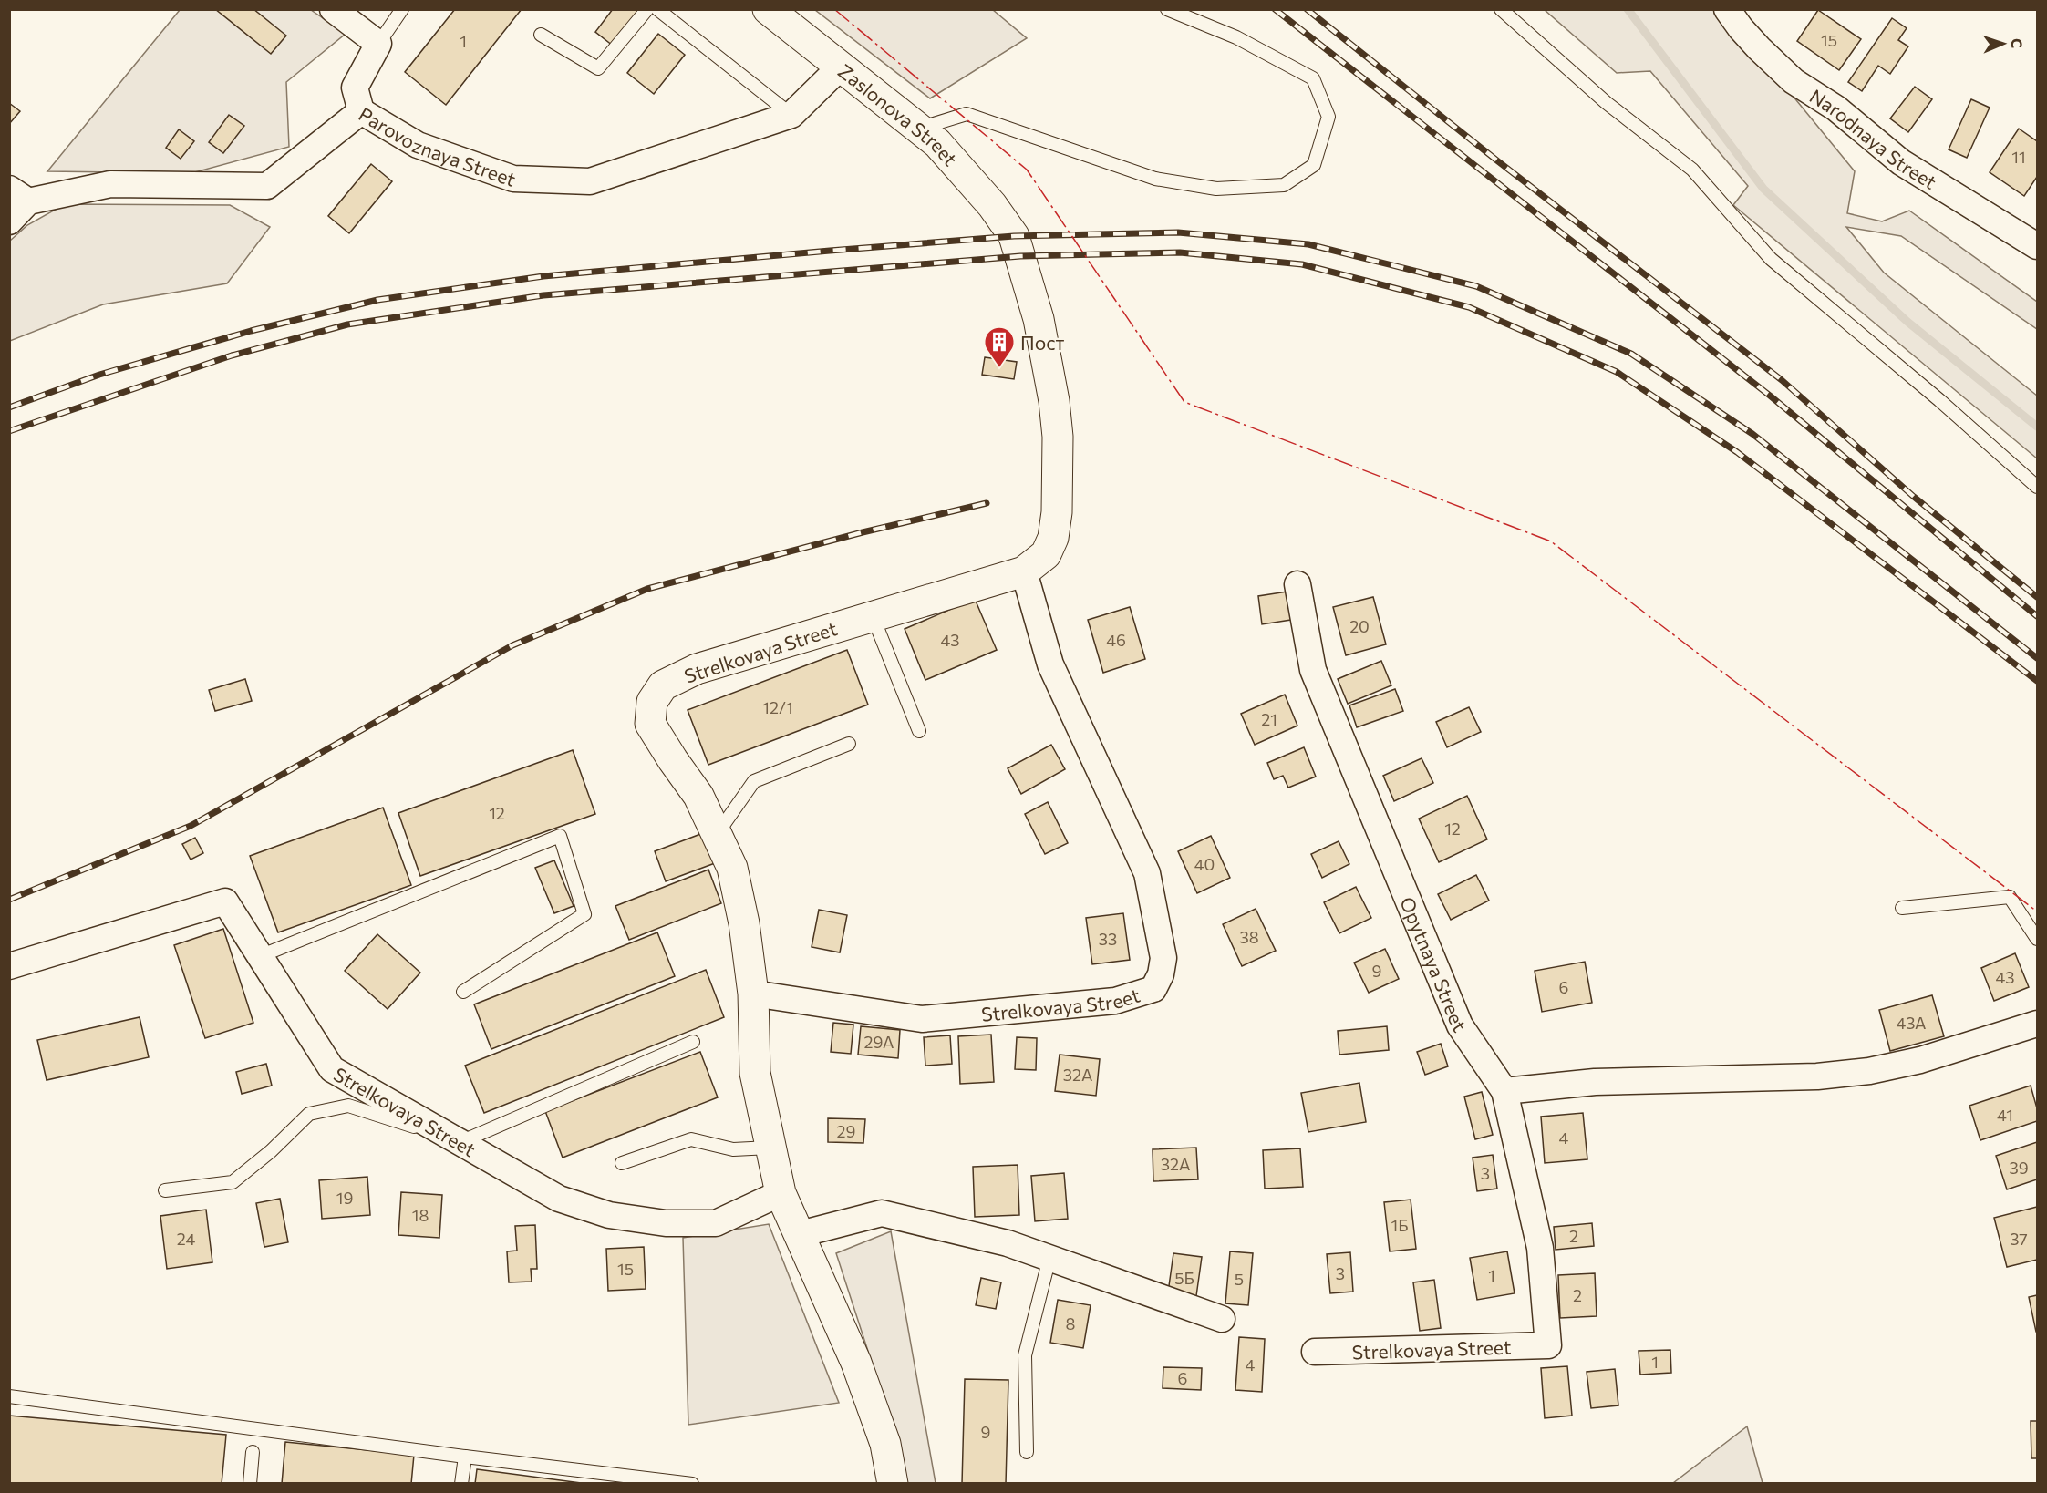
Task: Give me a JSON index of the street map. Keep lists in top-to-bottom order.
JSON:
{
  "streets": {
    "street": [
      "Zaslonova Street",
      "Narodnaya Street",
      "Parovoznaya Street",
      "Strelkovaya Street",
      "Opytnaya Street"
    ]
  },
  "crossings": [
    ["Zaslonova Street", "Parovoznaya Street"],
    ["Zaslonova Street", "Strelkovaya Street"],
    ["Strelkovaya Street", "Opytnaya Street"]
  ],
  "places": {
    "building": ["Пост"]
  },
  "house_numbers": [
    "15",
    "1",
    "11",
    "20",
    "43",
    "46",
    "12/1",
    "21",
    "12",
    "12",
    "40",
    "38",
    "33",
    "9",
    "43",
    "6",
    "43А",
    "29А",
    "32А",
    "41",
    "29",
    "4",
    "32А",
    "39",
    "3",
    "19",
    "18",
    "1Б",
    "2",
    "24",
    "37",
    "15",
    "3",
    "1",
    "5Б",
    "5",
    "2",
    "8",
    "1",
    "4",
    "6",
    "9"
  ],
  "north": "right"
}
